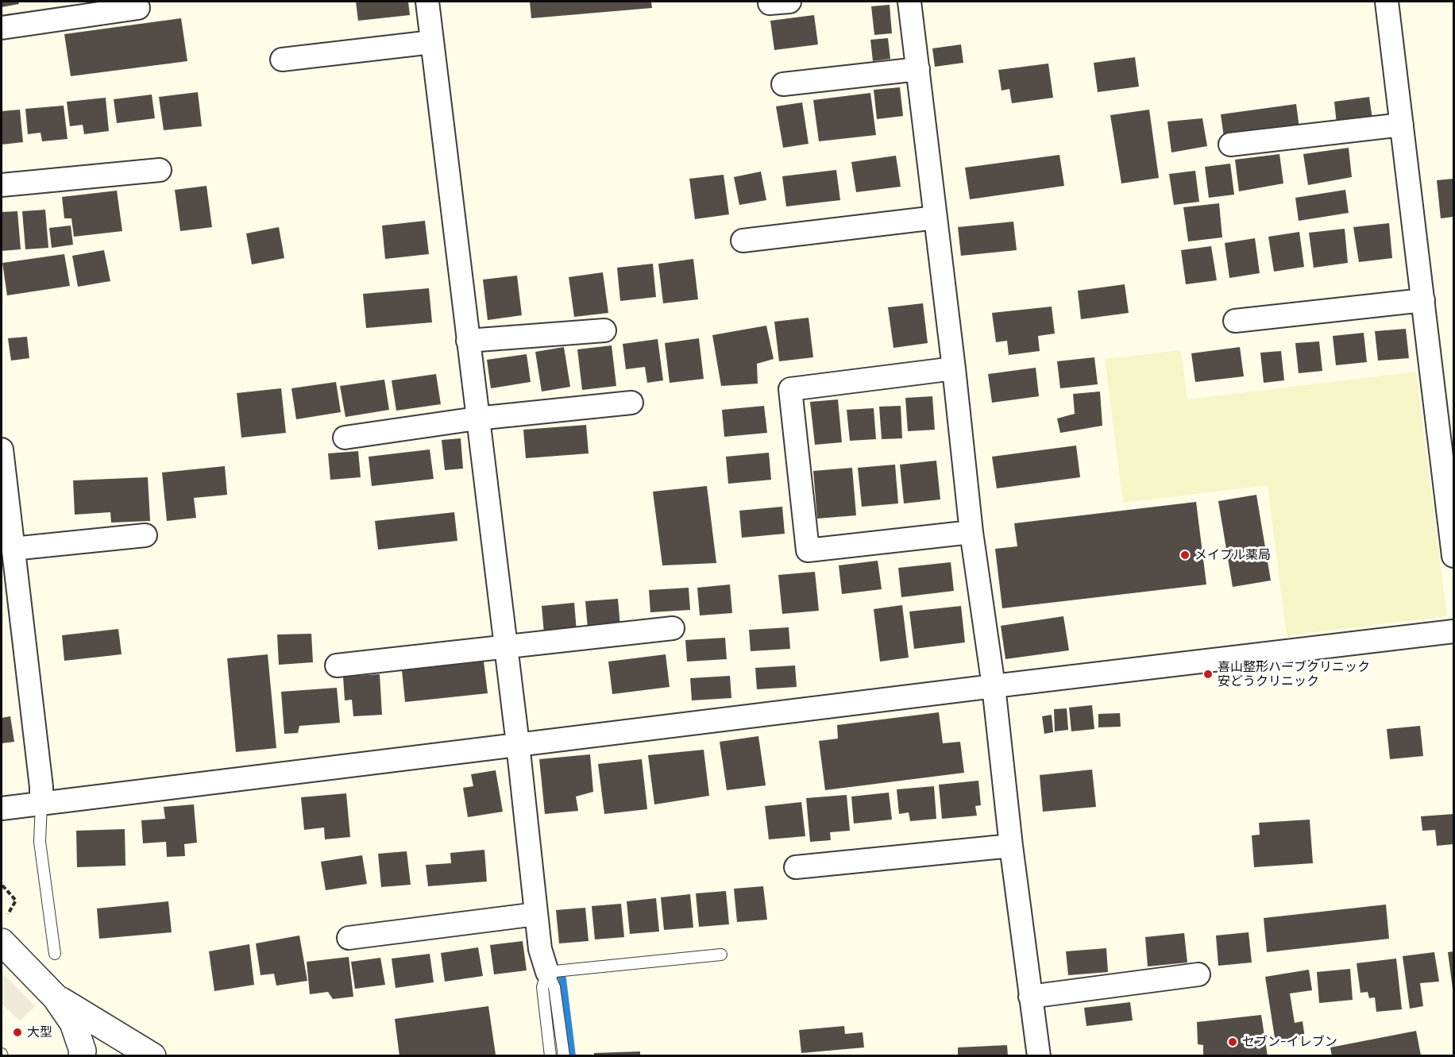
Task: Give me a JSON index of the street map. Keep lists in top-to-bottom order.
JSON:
{
  "places": [
    "メイプル薬局",
    "喜山整形ハーブクリニック 安どうクリニック",
    "大型",
    "セブン-イレブン"
  ]
}
